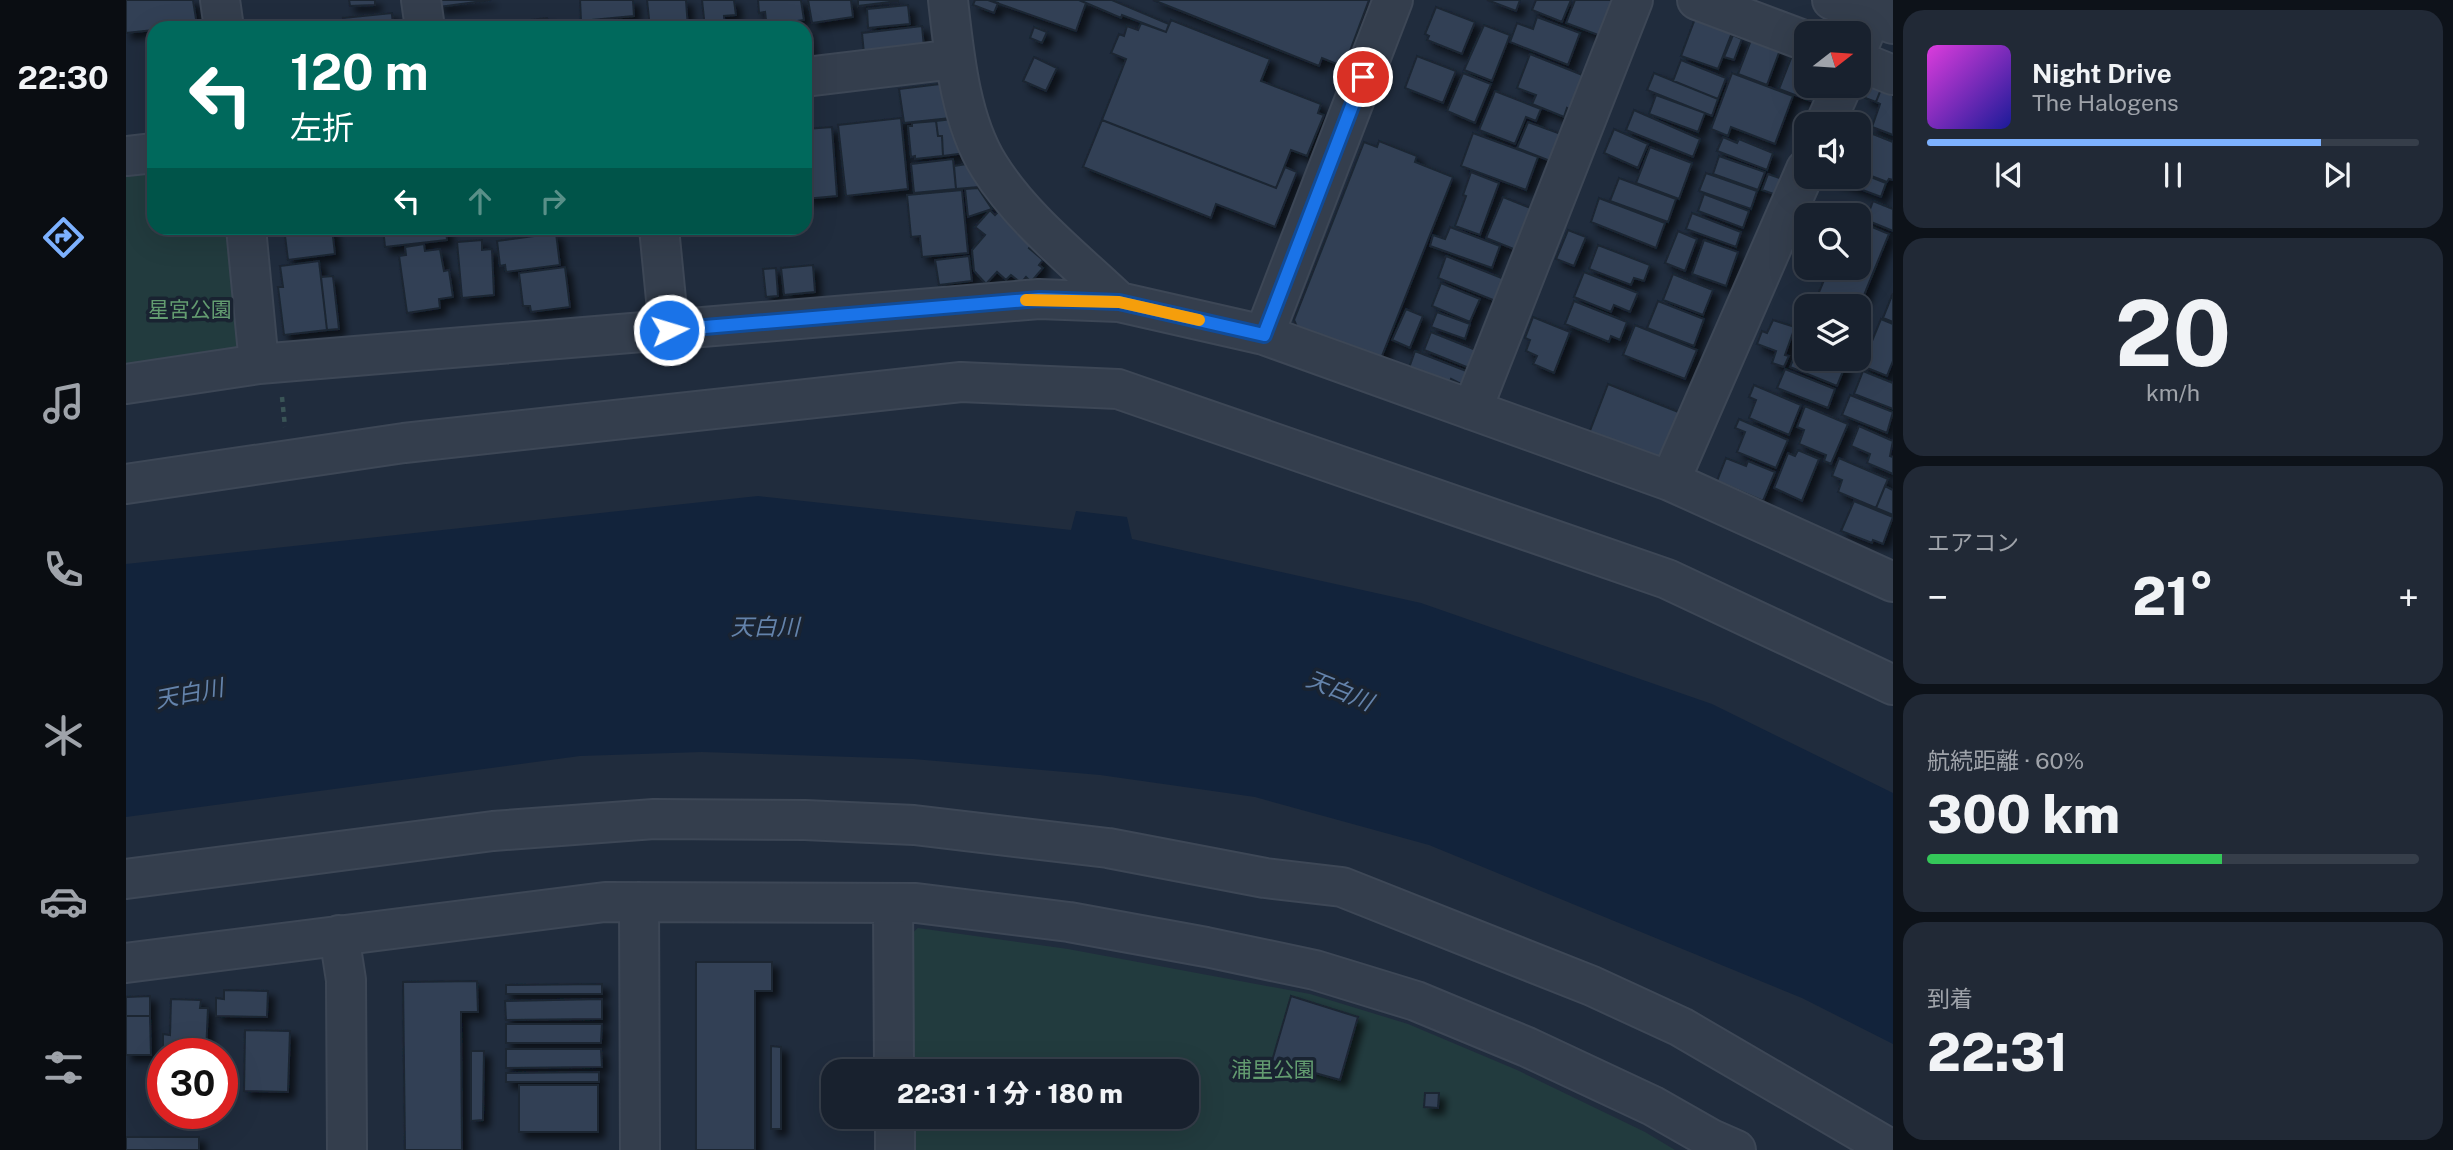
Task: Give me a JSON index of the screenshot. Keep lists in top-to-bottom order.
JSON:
{
  "water": ["天白川"],
  "parks": ["星宮公園", "浦里公園"],
  "north": "right",
  "page": {
    "tabs": "22:30",
    "turn": ["120 m", "左折"],
    "song": ["Night Drive", "The Halogens"],
    "tile": [
      ["20", "km/h"],
      "エアコン",
      ["航続距離 · 60%", "300 km"],
      ["到着", "22:31"]
    ],
    "heat": ["−", "21°", "+"],
    "limit": "30",
    "trip": "22:31 · 1 分 · 180 m"
  }
}
